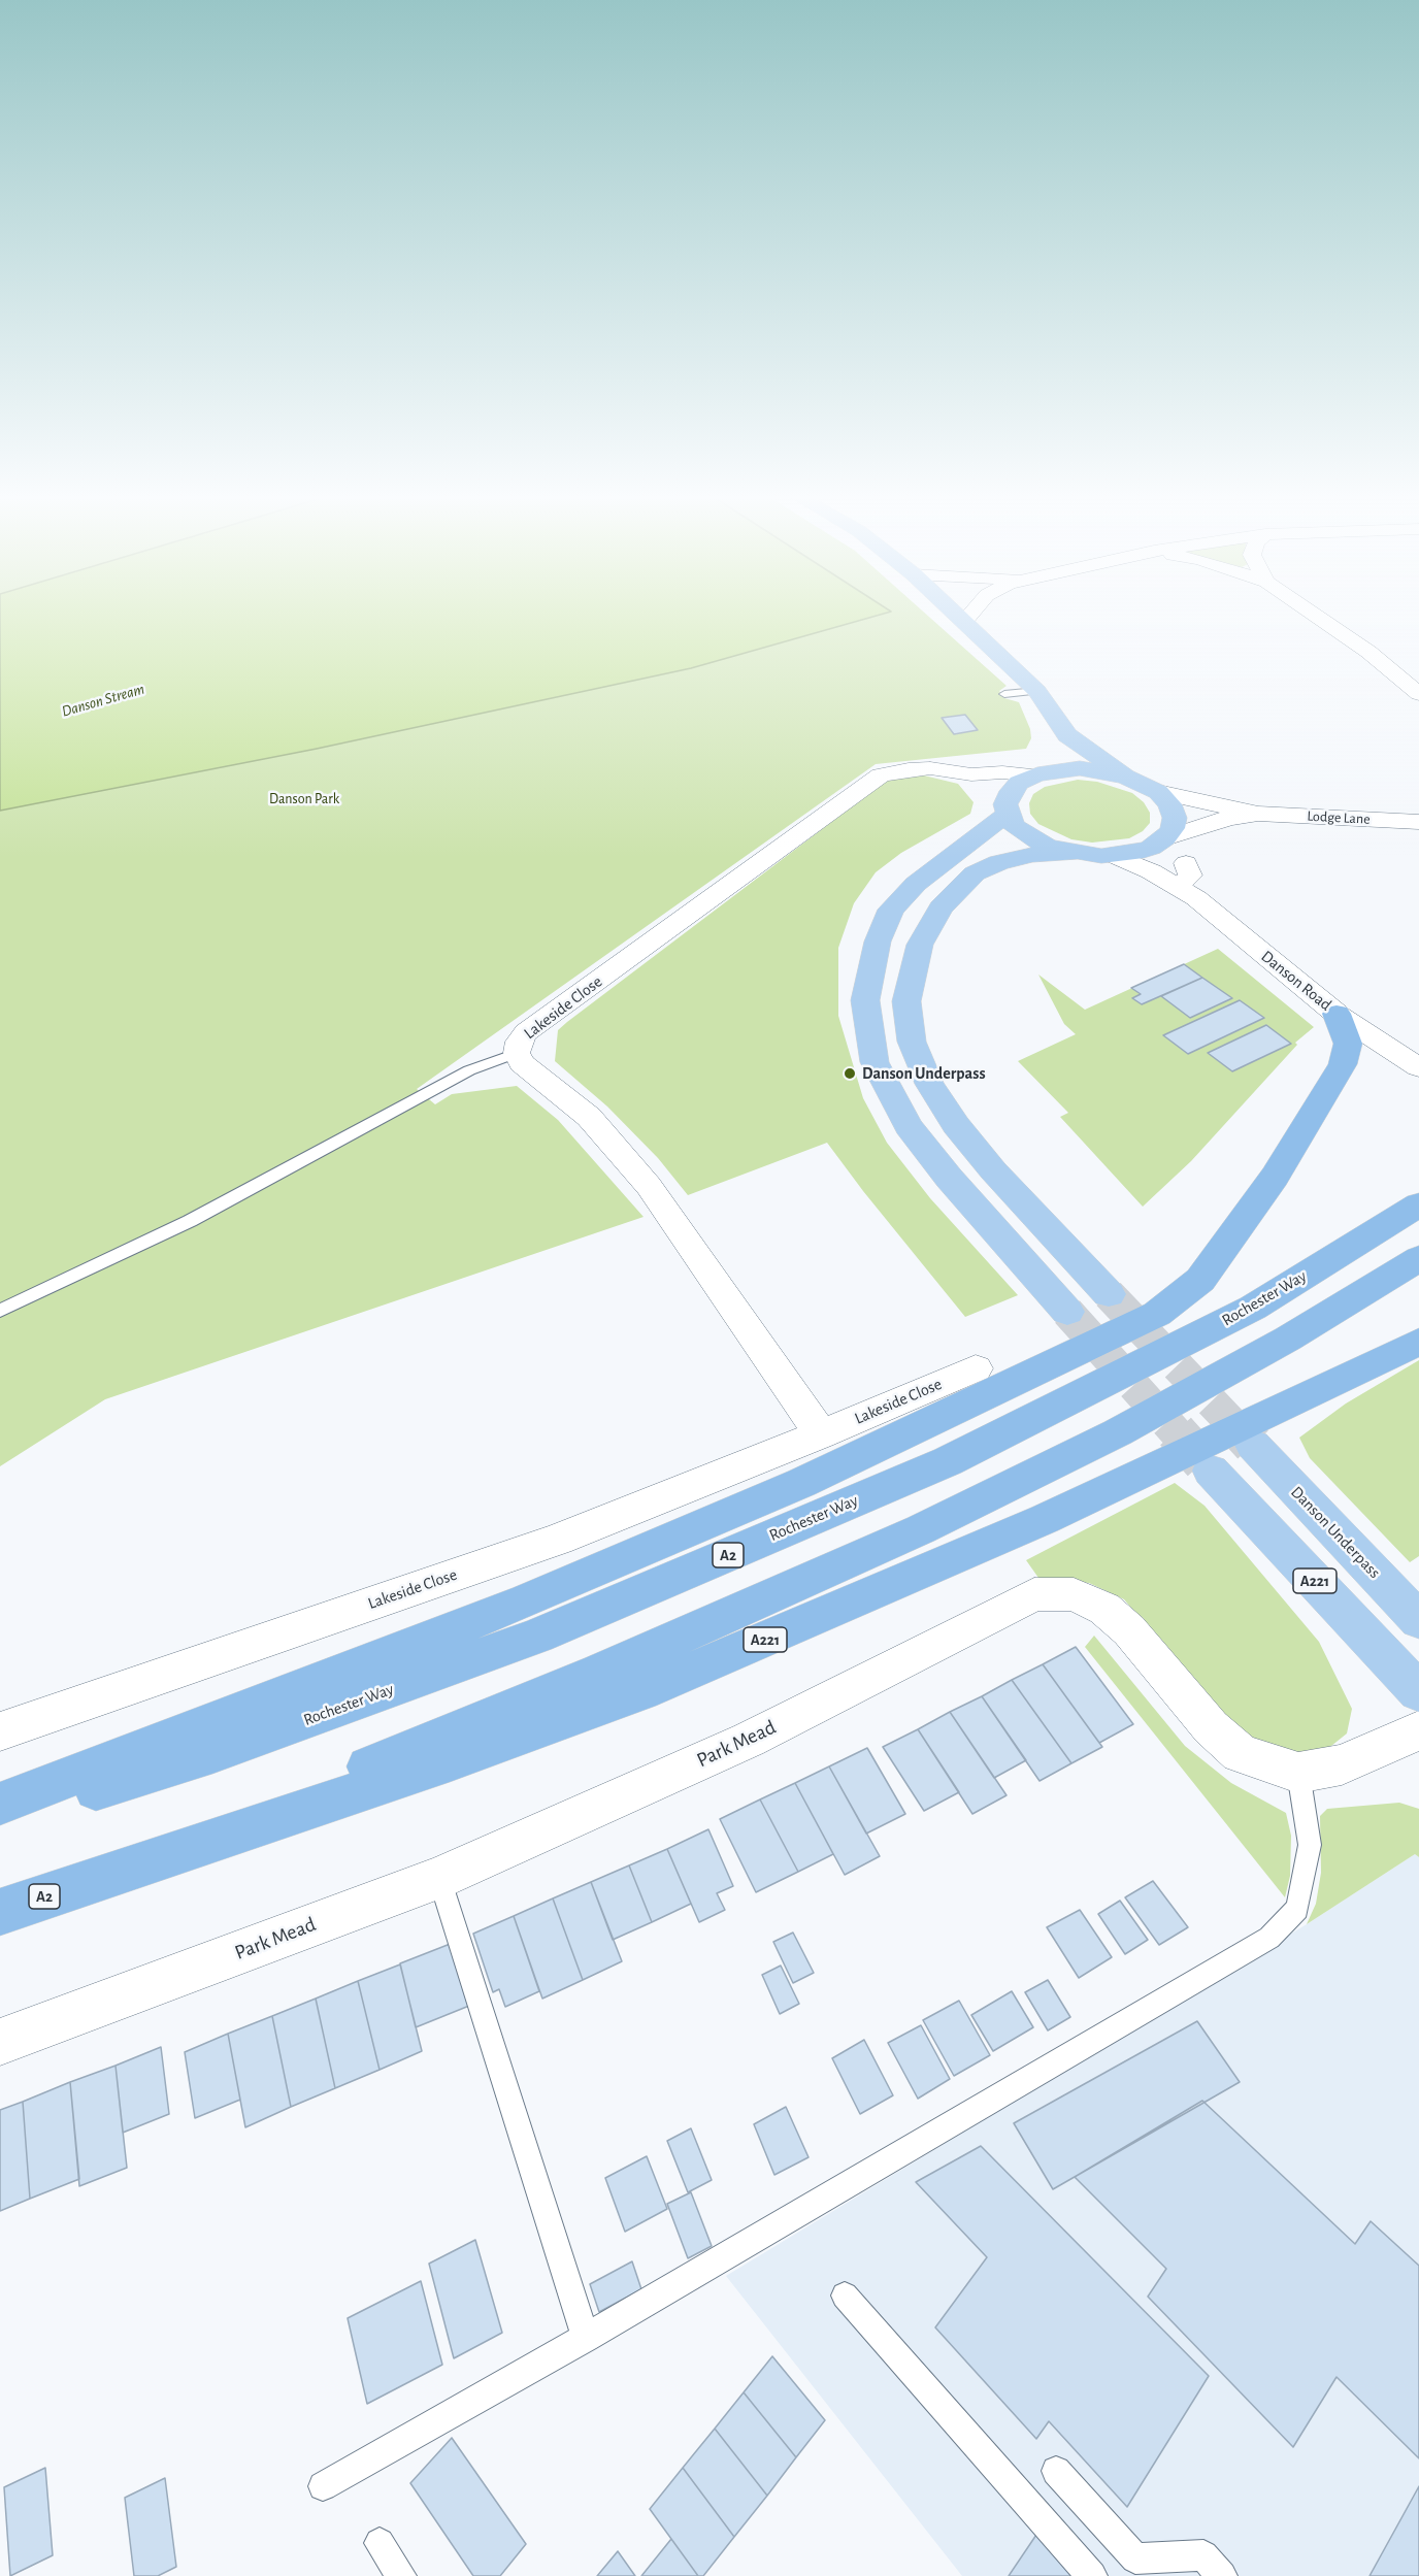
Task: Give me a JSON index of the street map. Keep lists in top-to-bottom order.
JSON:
{
  "streets": {
    "highway": ["Rochester Way", "A2", "A221"],
    "main road": ["Danson Underpass"],
    "street": [
      "Lodge Lane",
      "Danson Road",
      "Lakeside Close",
      "Park Mead"
    ]
  },
  "crossings": [
    ["A2", "A221"]
  ],
  "water": ["Danson Stream"],
  "parks": ["Danson Park"],
  "places": ["Danson Underpass"]
}
